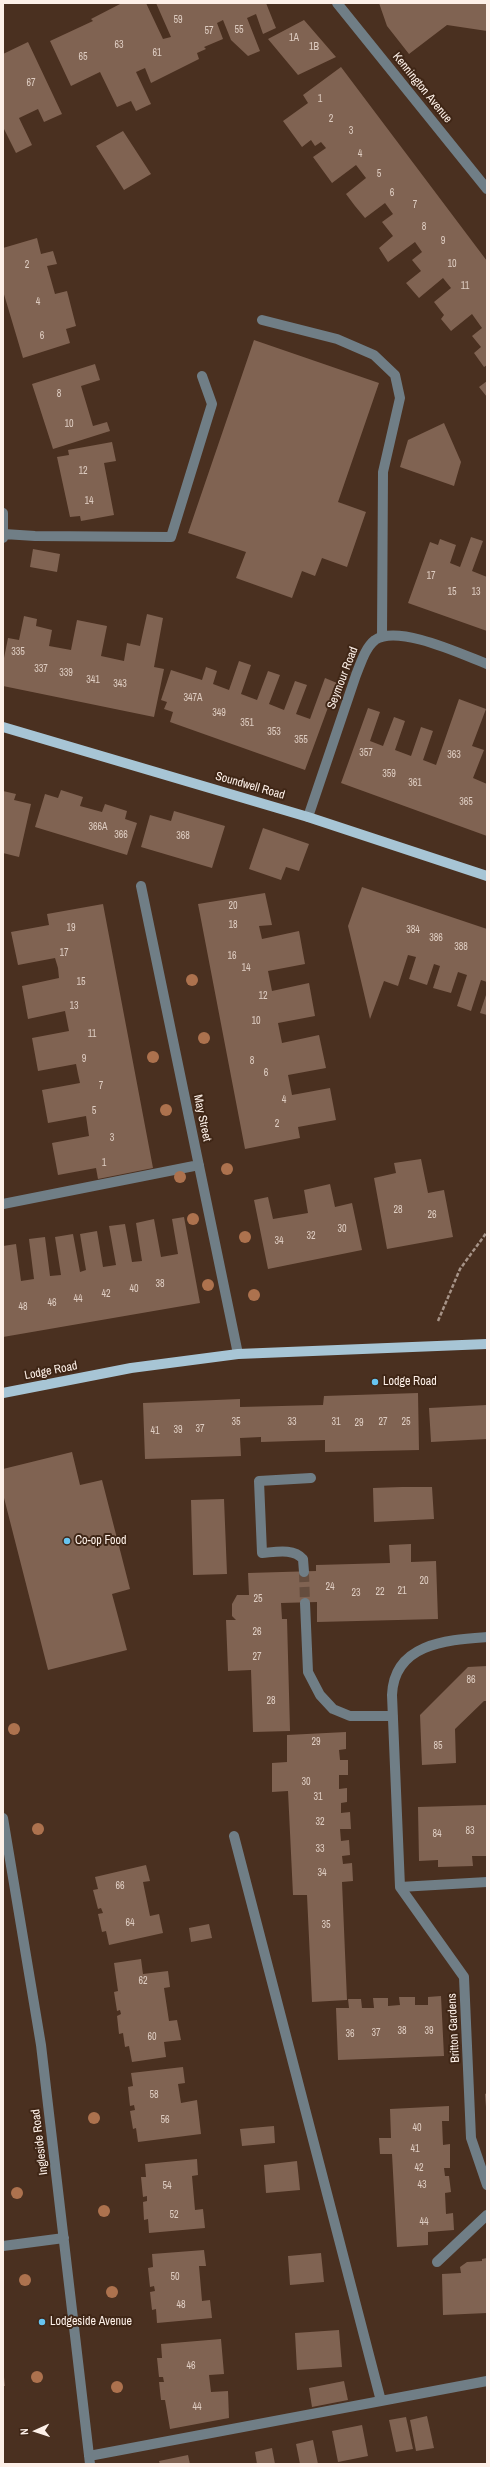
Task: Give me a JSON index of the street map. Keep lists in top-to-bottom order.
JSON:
{
  "streets": {
    "main road": ["Soundwell Road", "Lodge Road"],
    "street": [
      "Kennington Avenue",
      "Seymour Road",
      "May Street",
      "Britton Gardens",
      "Ingleside Road"
    ]
  },
  "crossings": [
    ["Seymour Road", "Soundwell Road"],
    ["May Street", "Lodge Road"]
  ],
  "places": ["Lodge Road", "Co-op Food", "Lodgeside Avenue"],
  "house_numbers": [
    "59",
    "55",
    "57",
    "1A",
    "63",
    "1B",
    "61",
    "65",
    "67",
    "1",
    "2",
    "3",
    "4",
    "5",
    "6",
    "7",
    "8",
    "9",
    "10",
    "2",
    "11",
    "4",
    "6",
    "8",
    "10",
    "12",
    "14",
    "17",
    "15",
    "13",
    "335",
    "337",
    "339",
    "341",
    "343",
    "347A",
    "349",
    "351",
    "353",
    "355",
    "357",
    "363",
    "359",
    "361",
    "365",
    "366A",
    "366",
    "368",
    "20",
    "18",
    "19",
    "384",
    "386",
    "388",
    "17",
    "16",
    "14",
    "15",
    "12",
    "13",
    "10",
    "11",
    "9",
    "8",
    "6",
    "7",
    "4",
    "5",
    "2",
    "3",
    "1",
    "28",
    "26",
    "30",
    "32",
    "34",
    "38",
    "40",
    "42",
    "44",
    "46",
    "48",
    "35",
    "33",
    "31",
    "27",
    "25",
    "29",
    "37",
    "39",
    "41",
    "20",
    "24",
    "21",
    "22",
    "23",
    "25",
    "26",
    "27",
    "86",
    "28",
    "29",
    "85",
    "30",
    "31",
    "32",
    "83",
    "84",
    "33",
    "34",
    "66",
    "64",
    "35",
    "62",
    "38",
    "39",
    "37",
    "36",
    "60",
    "58",
    "56",
    "40",
    "41",
    "42",
    "43",
    "54",
    "52",
    "44",
    "50",
    "48",
    "46",
    "44"
  ],
  "north": "left"
}
